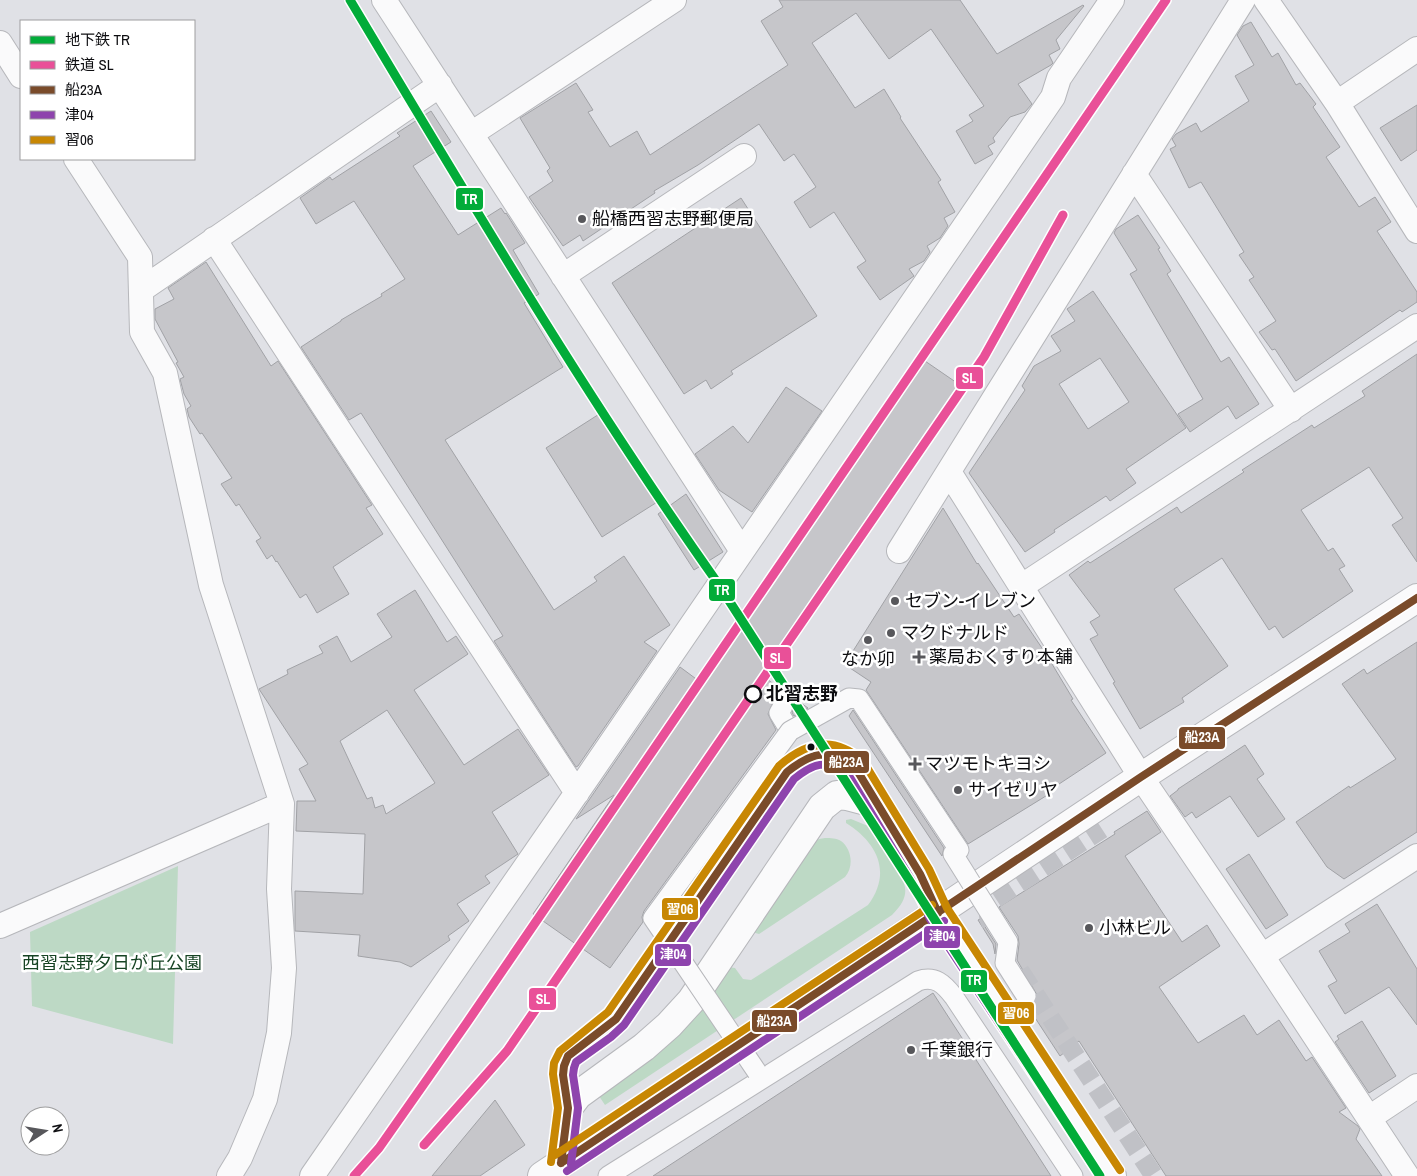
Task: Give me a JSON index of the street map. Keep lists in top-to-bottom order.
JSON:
{
  "parks": ["西習志野夕日が丘公園"],
  "places": {
    "other": [
      "船橋西習志野郵便局",
      "セブン-イレブン",
      "マクドナルド",
      "なか卯",
      "北習志野",
      "サイゼリヤ",
      "小林ビル",
      "千葉銀行"
    ],
    "health": ["薬局おくすり本舗", "マツモトキヨシ"]
  },
  "lines": [
    "metro line TR",
    "rail line SL",
    "transit line 船23A",
    "transit line 習06",
    "transit line 津04"
  ],
  "legend": [
    "地下鉄 TR",
    "鉄道 SL",
    "船23A",
    "津04",
    "習06"
  ],
  "north": "right"
}
